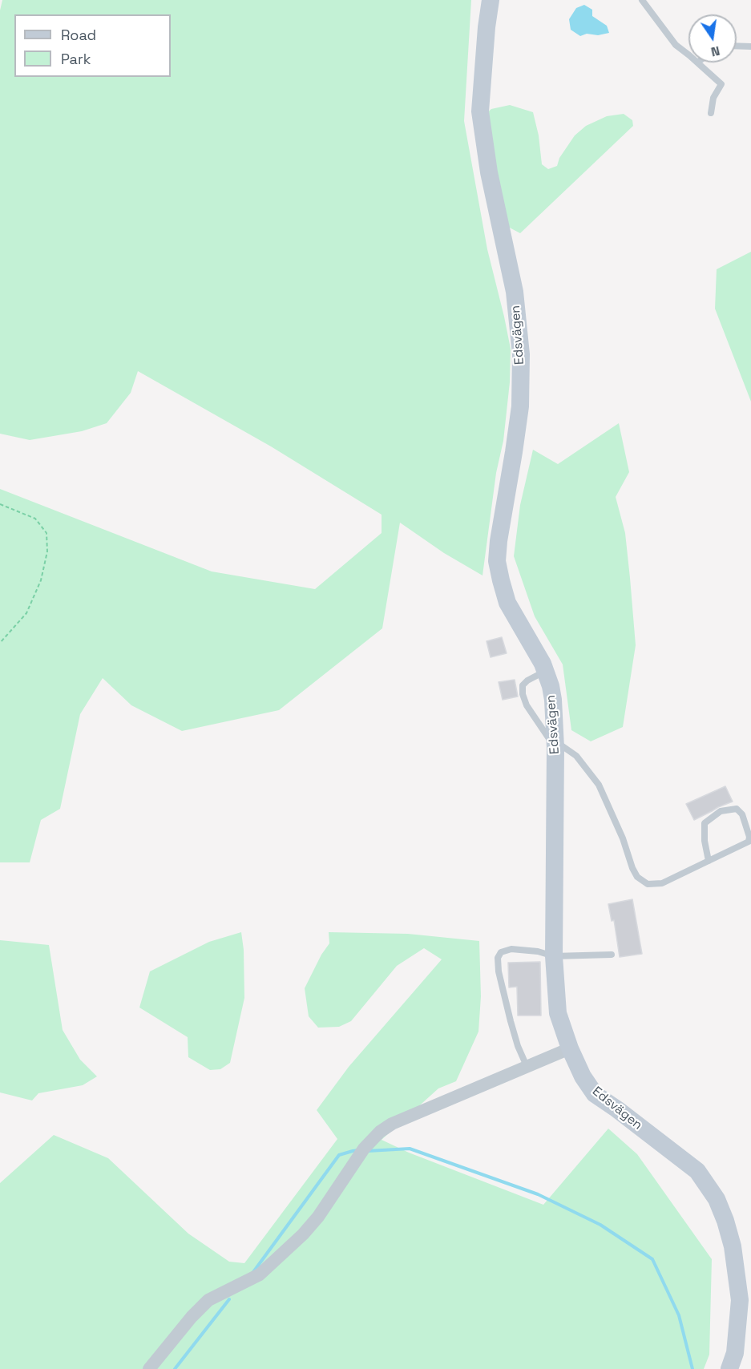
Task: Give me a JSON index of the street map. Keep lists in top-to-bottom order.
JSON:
{
  "streets": {
    "street": ["Edsvägen"]
  },
  "legend": ["Road", "Park"],
  "north": "bottom"
}
